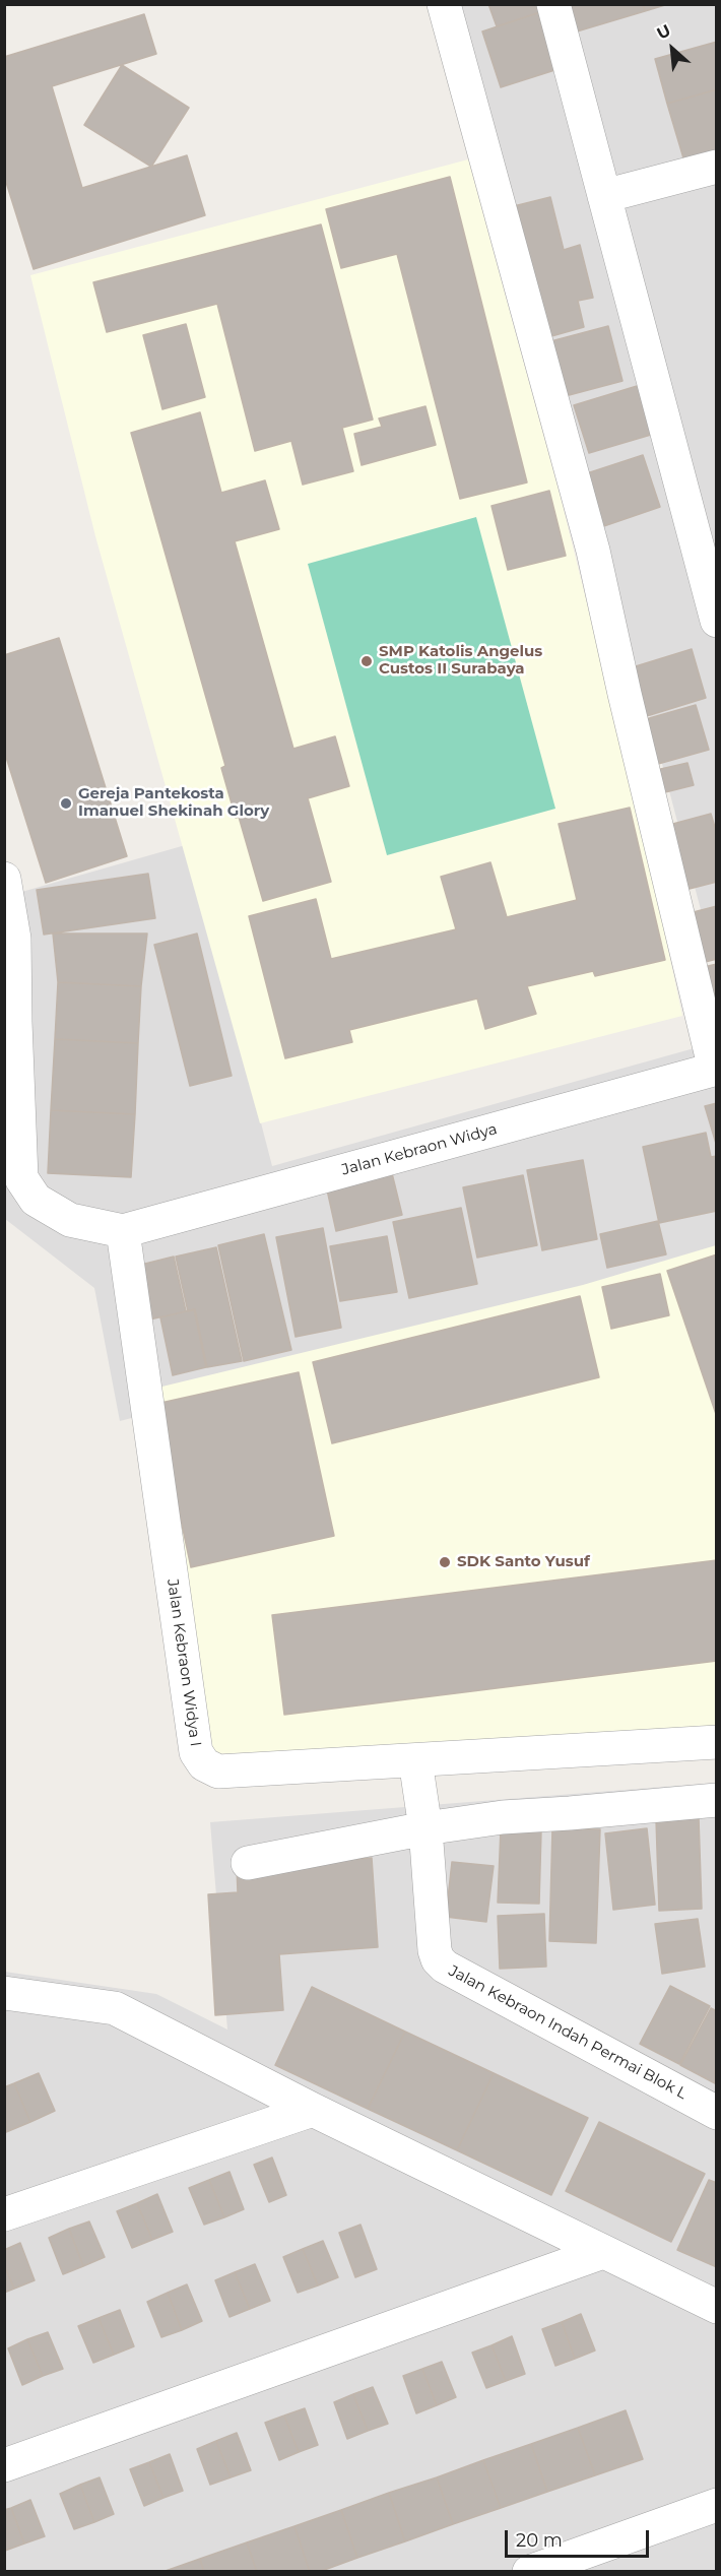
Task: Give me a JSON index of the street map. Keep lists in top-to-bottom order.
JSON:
{
  "streets": {
    "street": ["Jalan Kebraon Widya", "Jalan Kebraon Widya I", "Jalan Kebraon Indah Permai Blok L"]
  },
  "crossings": [
    ["Jalan Kebraon Widya", "Jalan Kebraon Widya I"],
    ["Jalan Kebraon Widya I", "Jalan Kebraon Indah Permai Blok L"]
  ],
  "places": ["SMP Katolis Angelus Custos II Surabaya", "Gereja Pantekosta Imanuel Shekinah Glory", "SDK Santo Yusuf"],
  "scale_bar": "20 m",
  "north": "top left"
}
